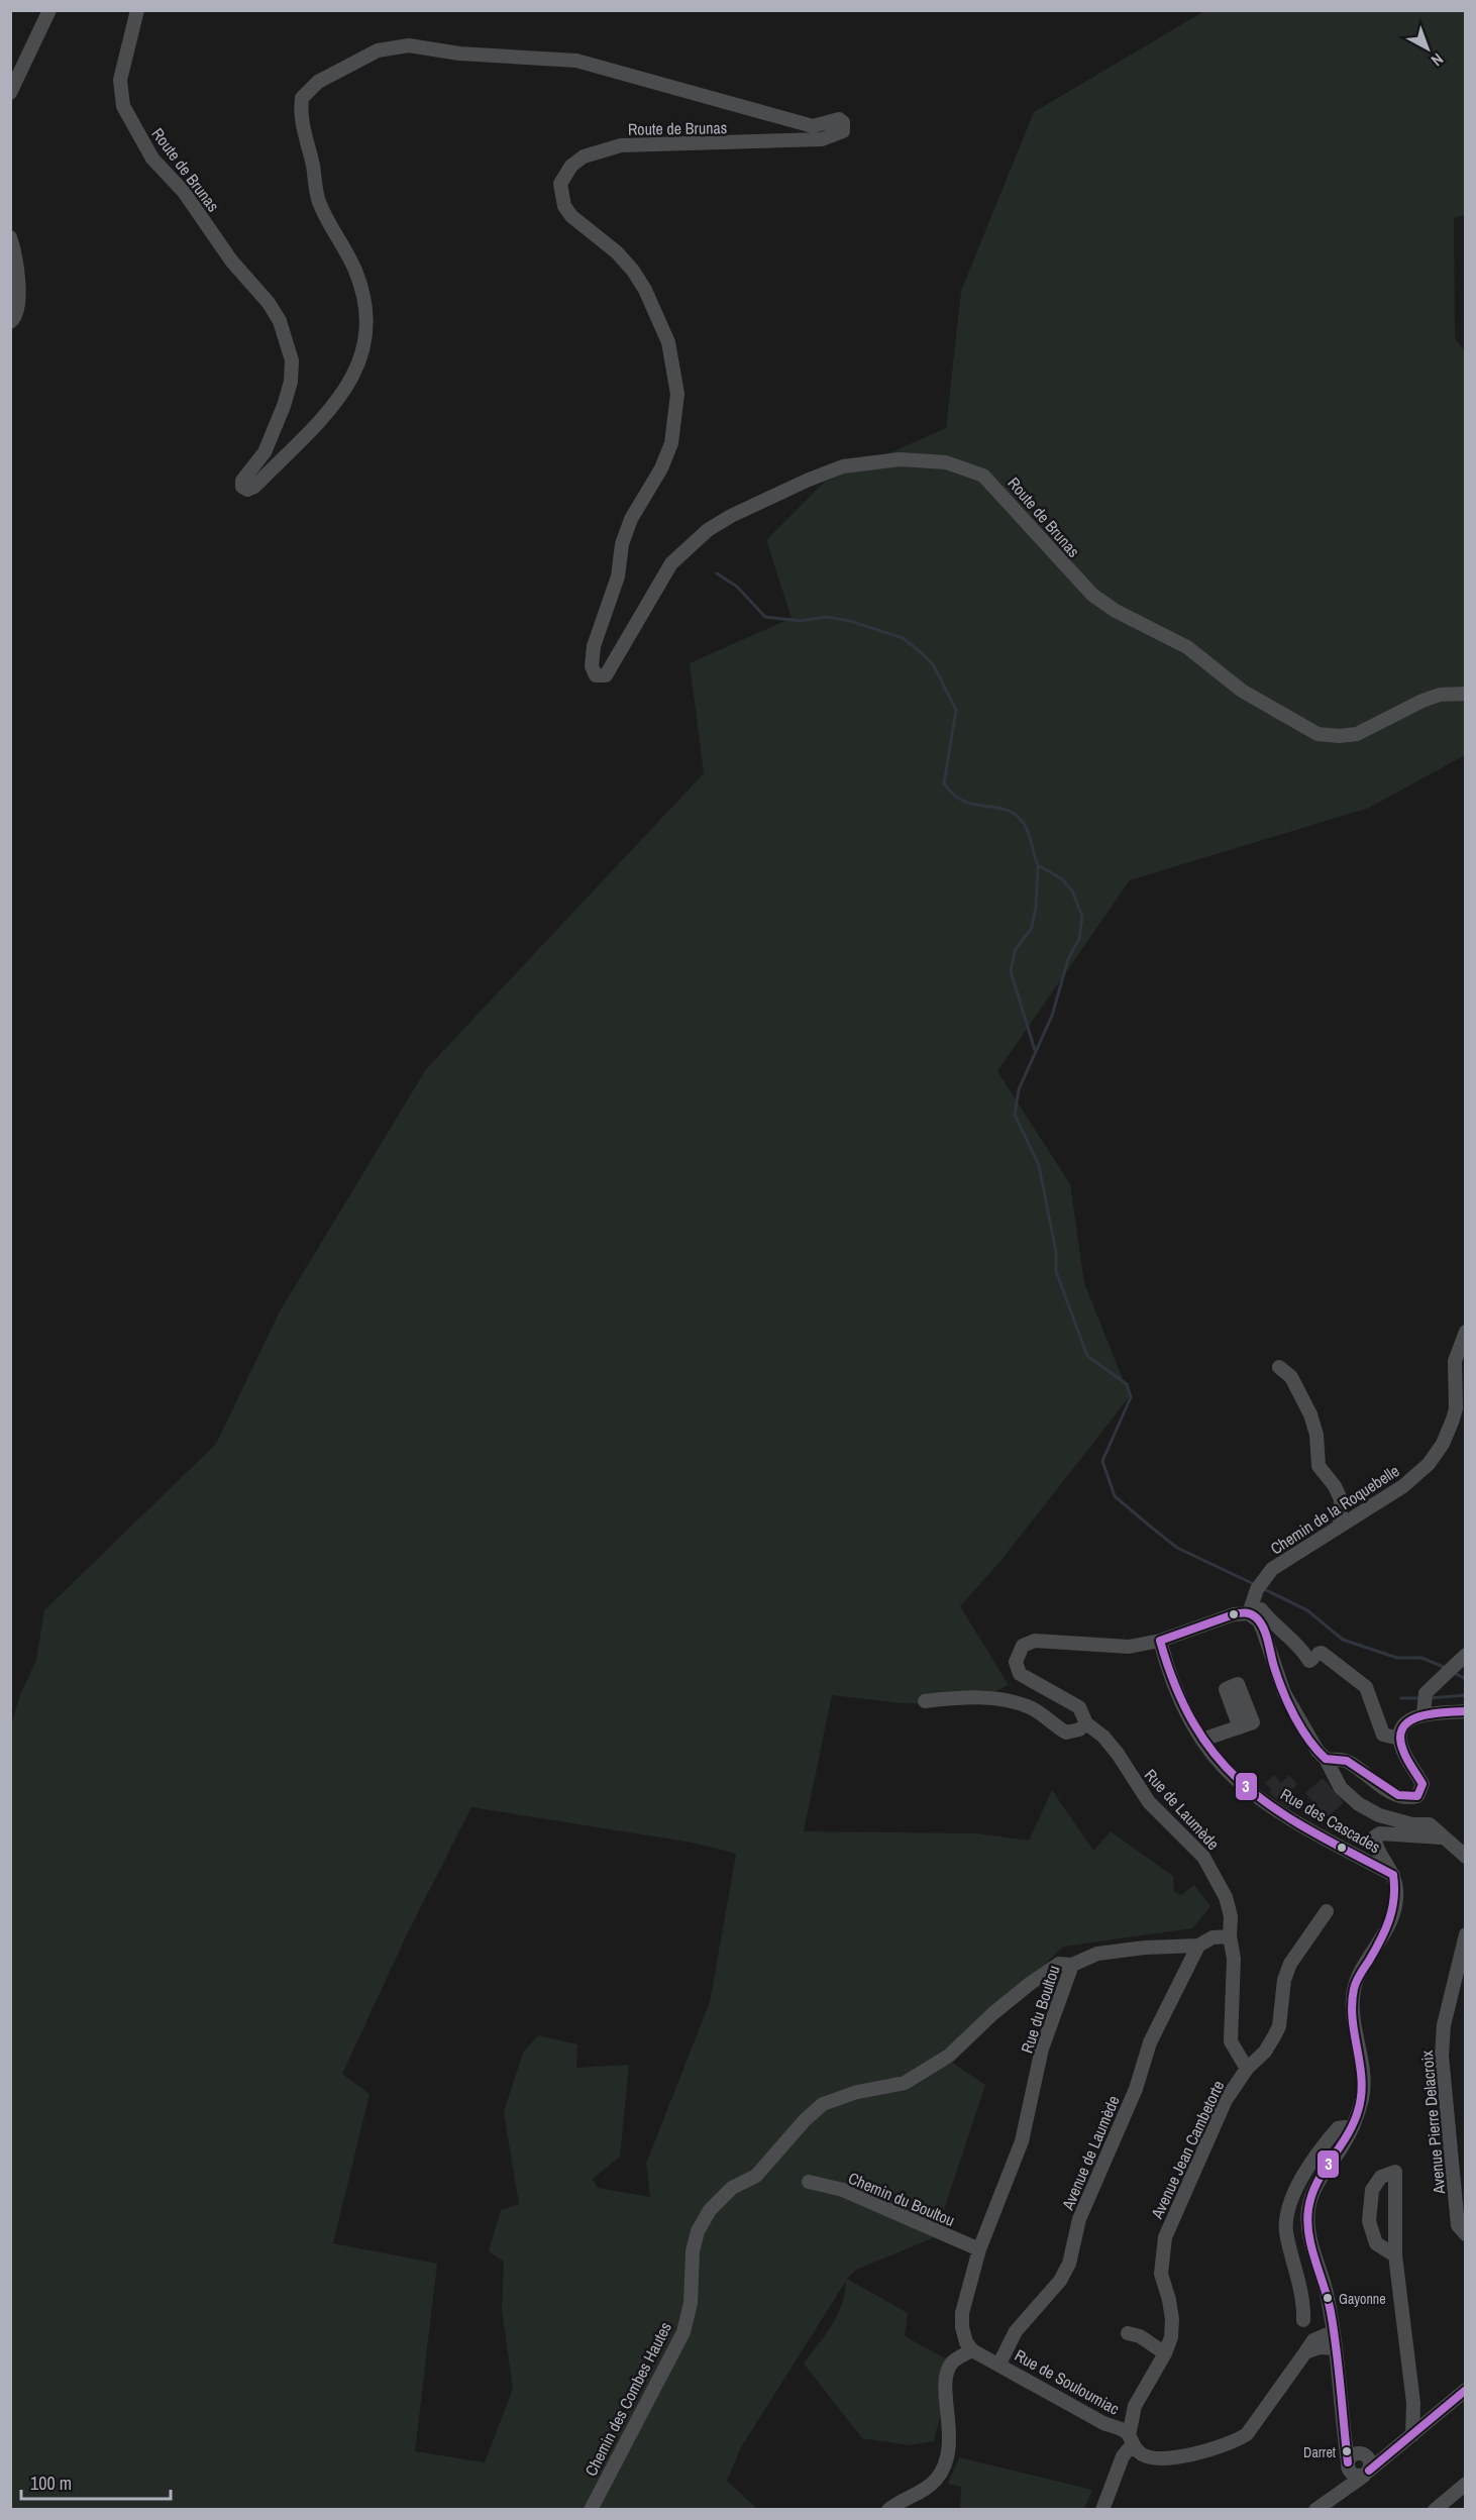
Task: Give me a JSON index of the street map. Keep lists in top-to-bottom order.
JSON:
{
  "streets": {
    "street": [
      "Route de Brunas",
      "Chemin de la Roquebelle",
      "Rue de Laumède",
      "Rue des Cascades",
      "Rue du Boultou",
      "Avenue Pierre Delacroix",
      "Avenue Jean Cambetorte",
      "Avenue de Laumède",
      "Chemin du Boultou",
      "Rue de Souloumiac",
      "Chemin des Combes Hautes"
    ]
  },
  "crossings": [
    ["Rue de Laumède", "Rue des Cascades"],
    ["Rue de Laumède", "Rue du Boultou"],
    ["Rue du Boultou", "Avenue de Laumède"],
    ["Rue du Boultou", "Chemin du Boultou"],
    ["Rue du Boultou", "Rue de Souloumiac"],
    ["Rue du Boultou", "Chemin des Combes Hautes"],
    ["Avenue Jean Cambetorte", "Rue de Souloumiac"],
    ["Avenue de Laumède", "Rue de Souloumiac"]
  ],
  "places": ["Gayonne", "Darret"],
  "lines": ["transit line 3"],
  "scale_bar": "100 m",
  "north": "bottom right"
}
